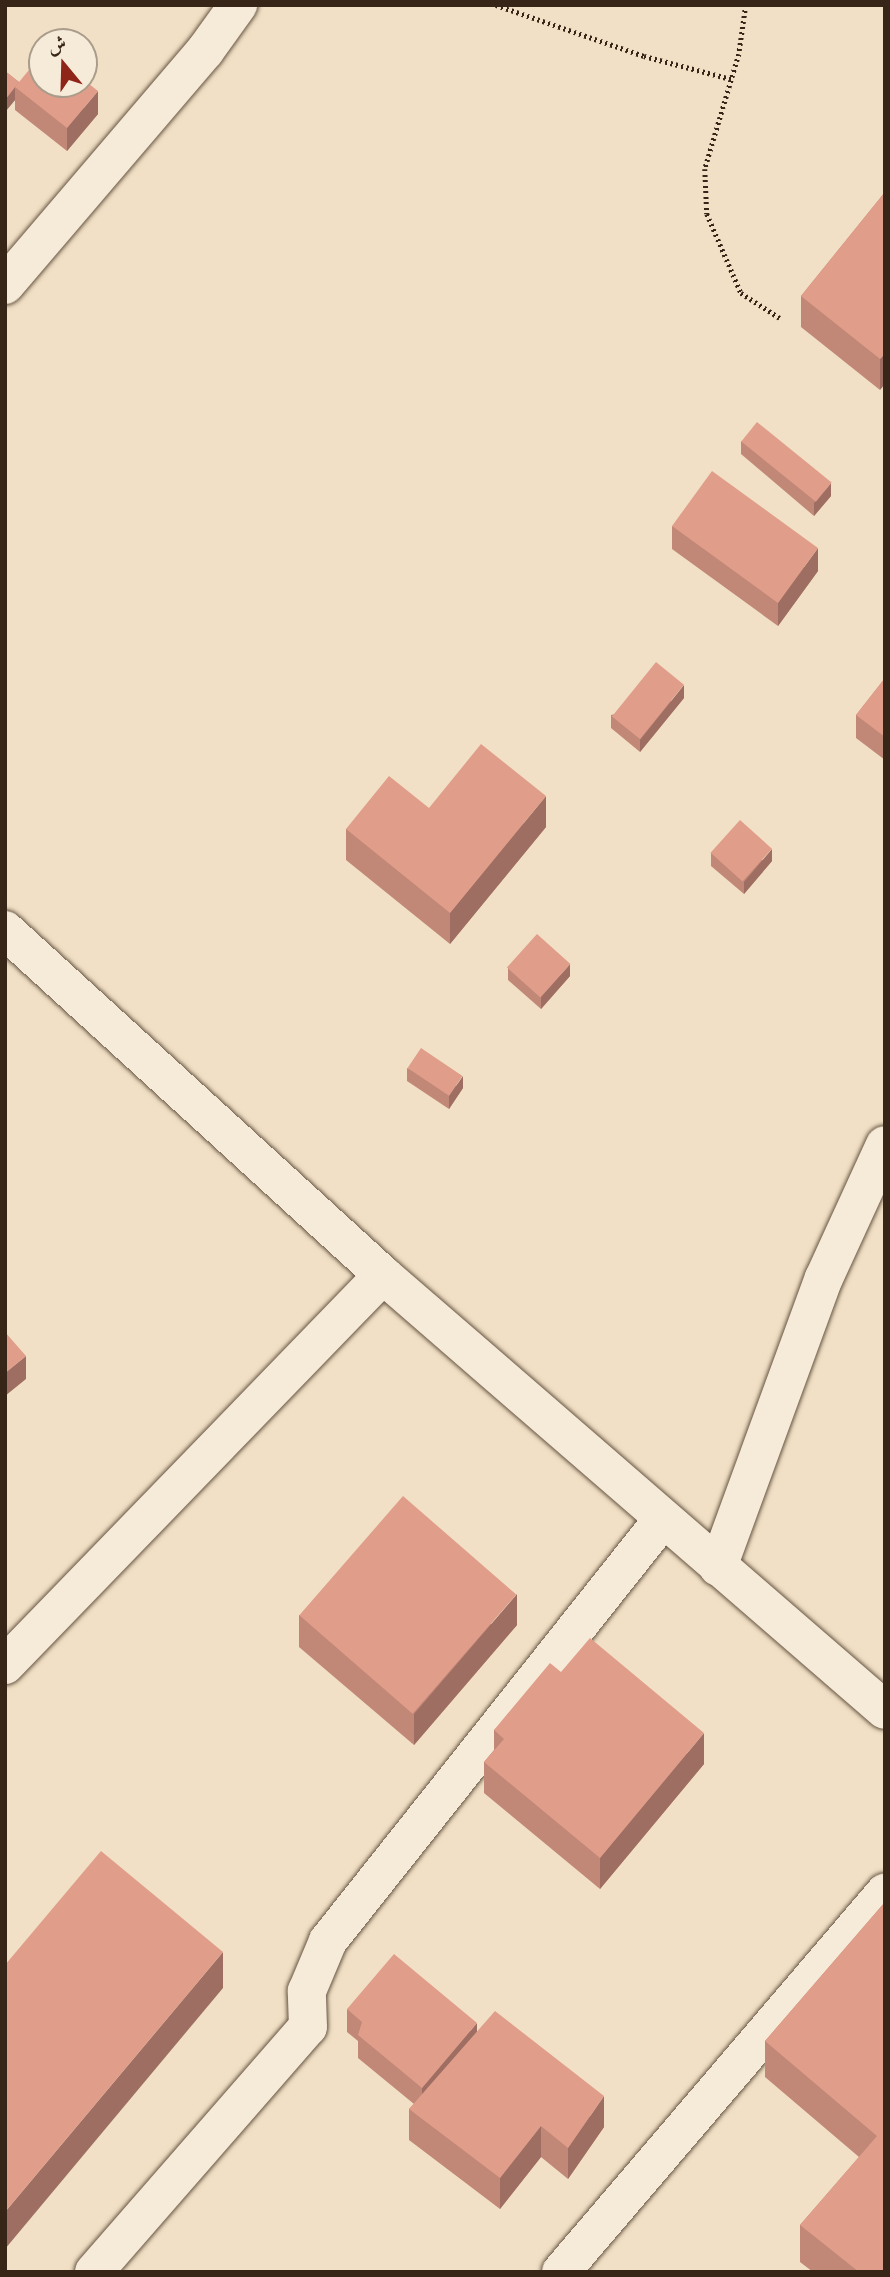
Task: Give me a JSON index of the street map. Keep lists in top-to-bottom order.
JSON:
{
  "north": "top"
}
